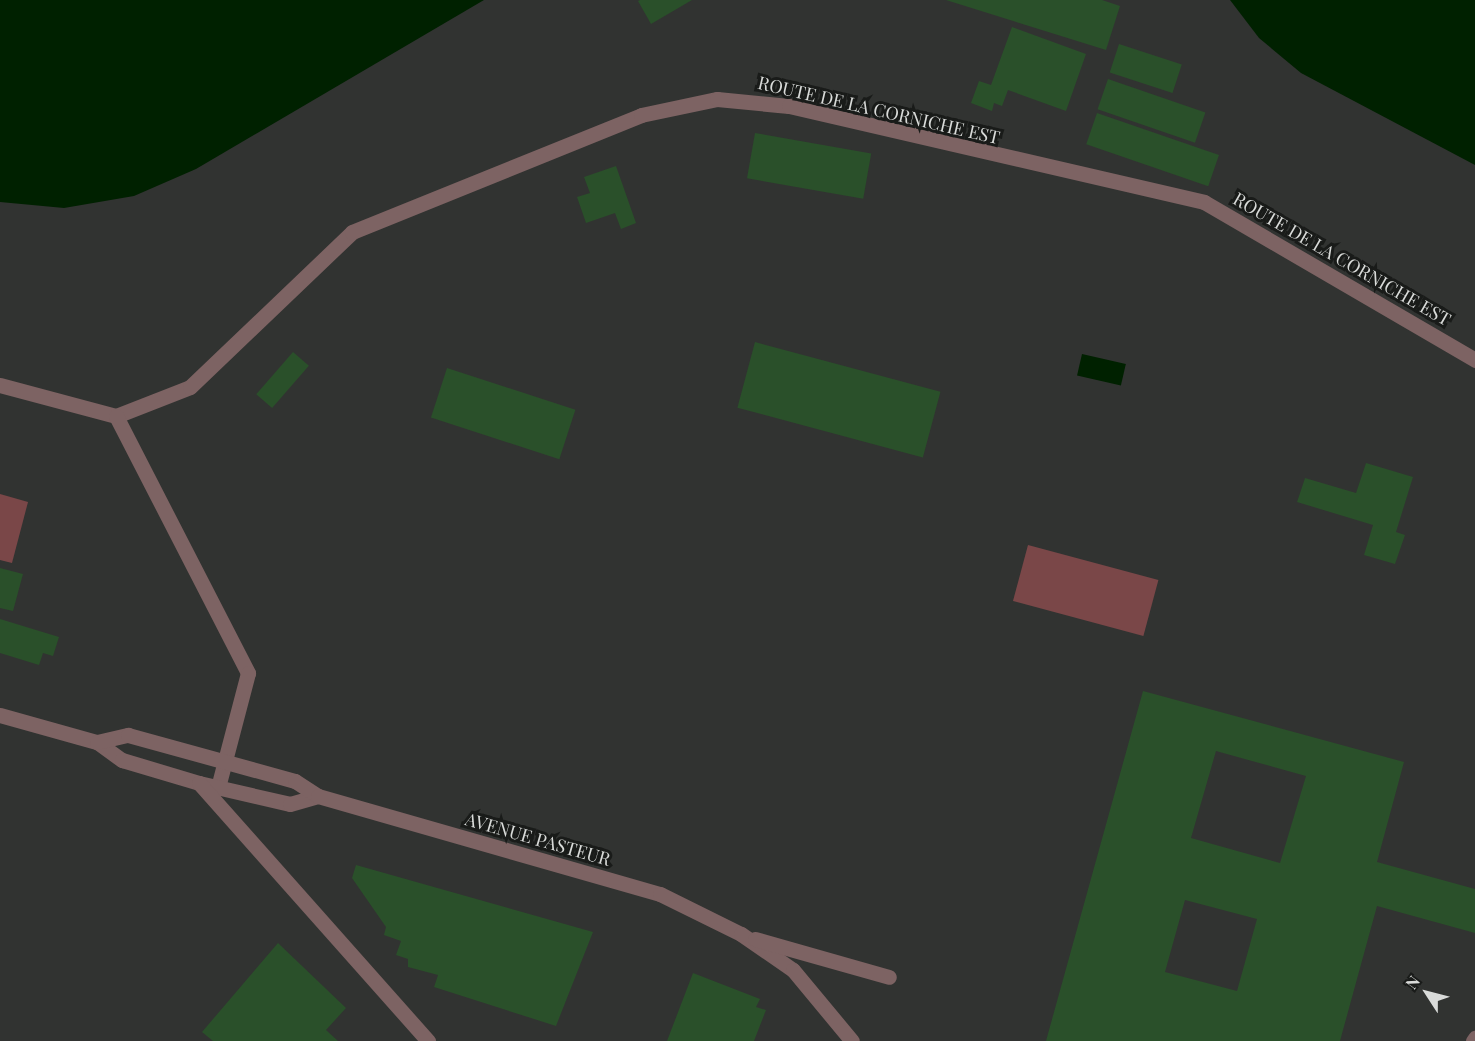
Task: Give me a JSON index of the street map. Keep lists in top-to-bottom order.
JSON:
{
  "streets": {
    "street": ["ROUTE DE LA CORNICHE EST", "AVENUE PASTEUR"]
  },
  "north": "top left"
}
